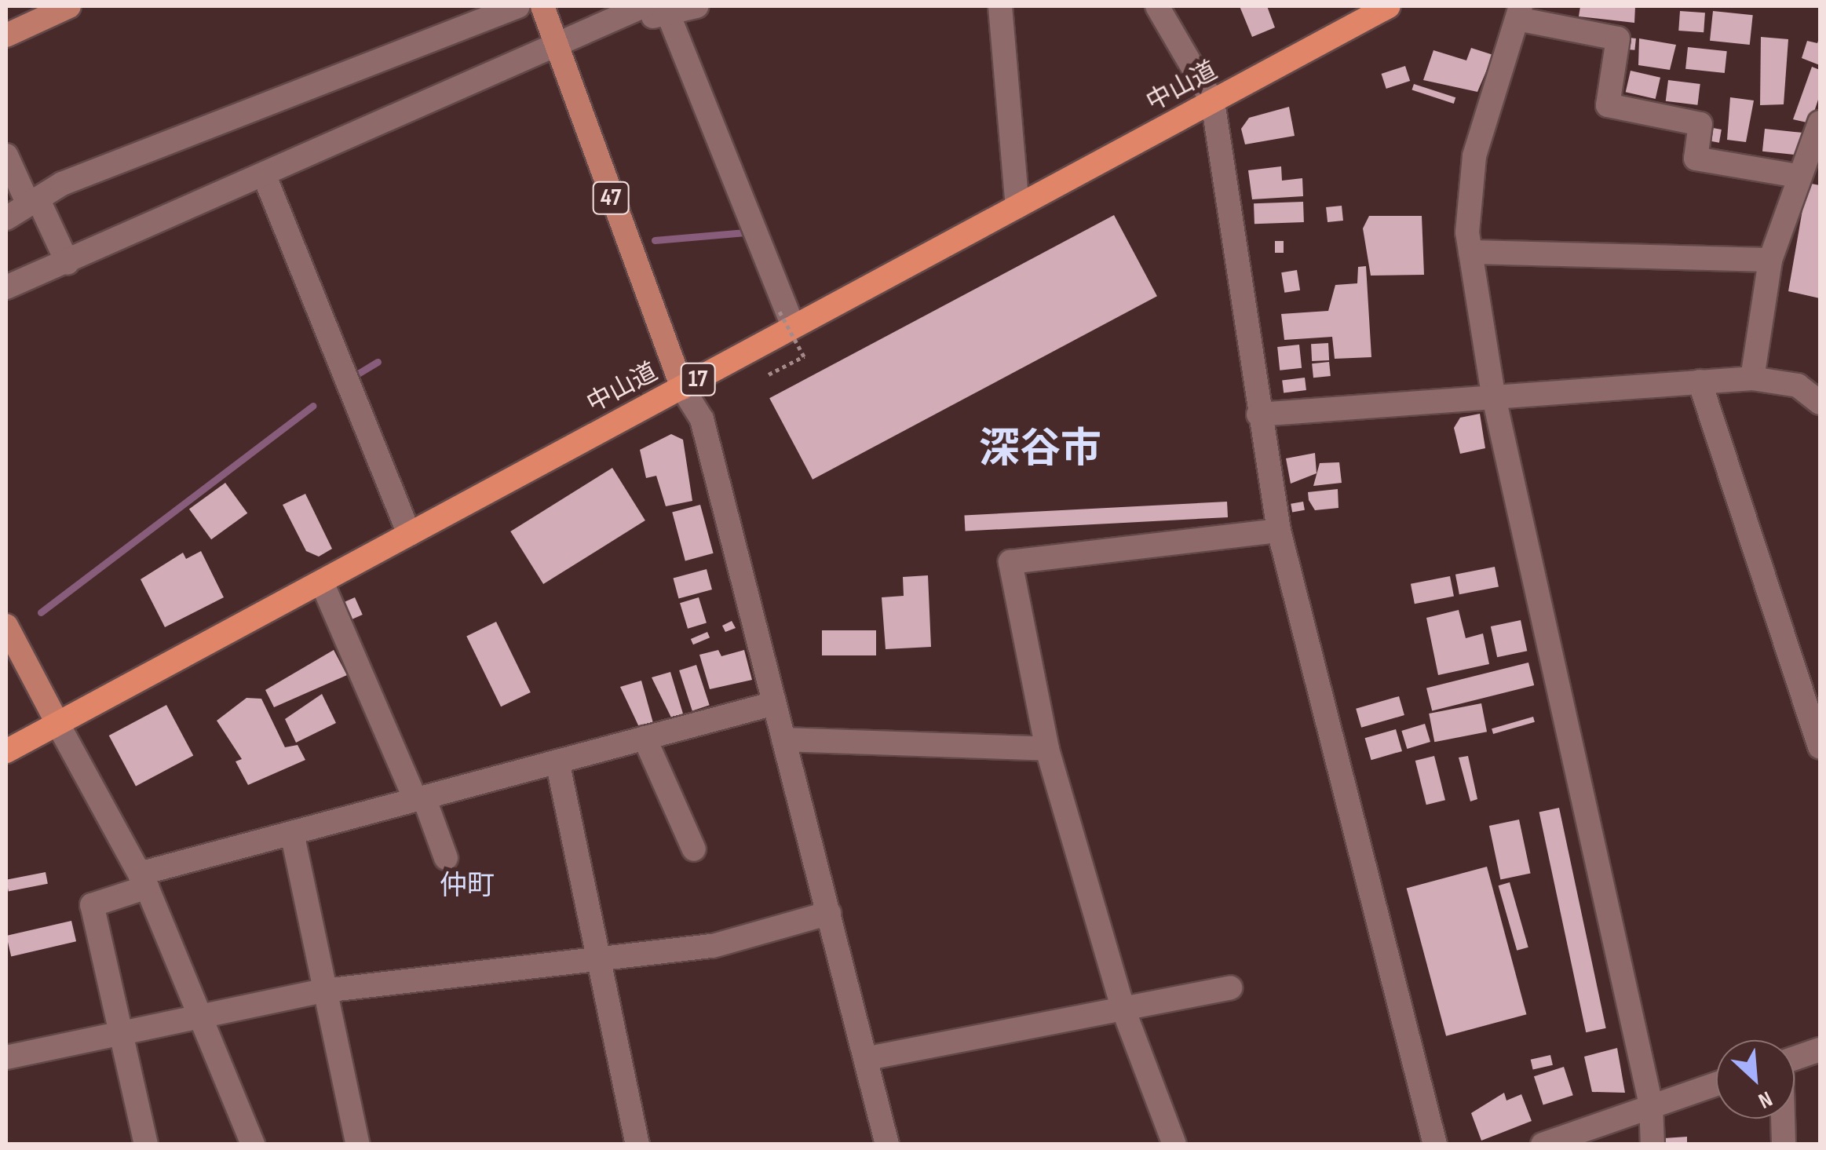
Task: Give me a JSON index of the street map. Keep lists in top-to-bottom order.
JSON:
{
  "streets": {
    "highway": ["中山道", "17"],
    "main road": ["47"]
  },
  "crossings": [
    ["中山道", "47"]
  ],
  "districts": ["深谷市", "仲町"],
  "north": "bottom right"
}
